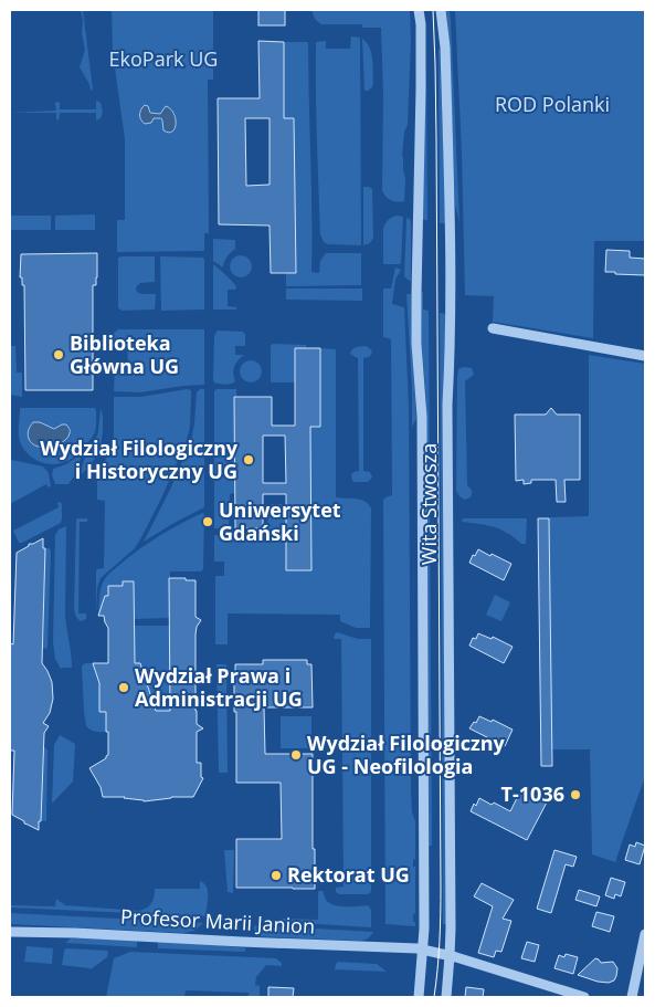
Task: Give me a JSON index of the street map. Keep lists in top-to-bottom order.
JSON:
{
  "streets": {
    "street": ["Wita Stwosza", "Profesor Marii Janion"]
  },
  "crossings": [
    ["Wita Stwosza", "Profesor Marii Janion"]
  ],
  "parks": ["EkoPark UG", "ROD Polanki"],
  "places": [
    "Biblioteka Główna UG",
    "Wydział Filologiczny i Historyczny UG",
    "Uniwersytet Gdański",
    "Wydział Prawa i Administracji UG",
    "Wydział Filologiczny UG - Neofilologia",
    "T-1036",
    "Rektorat UG"
  ]
}
